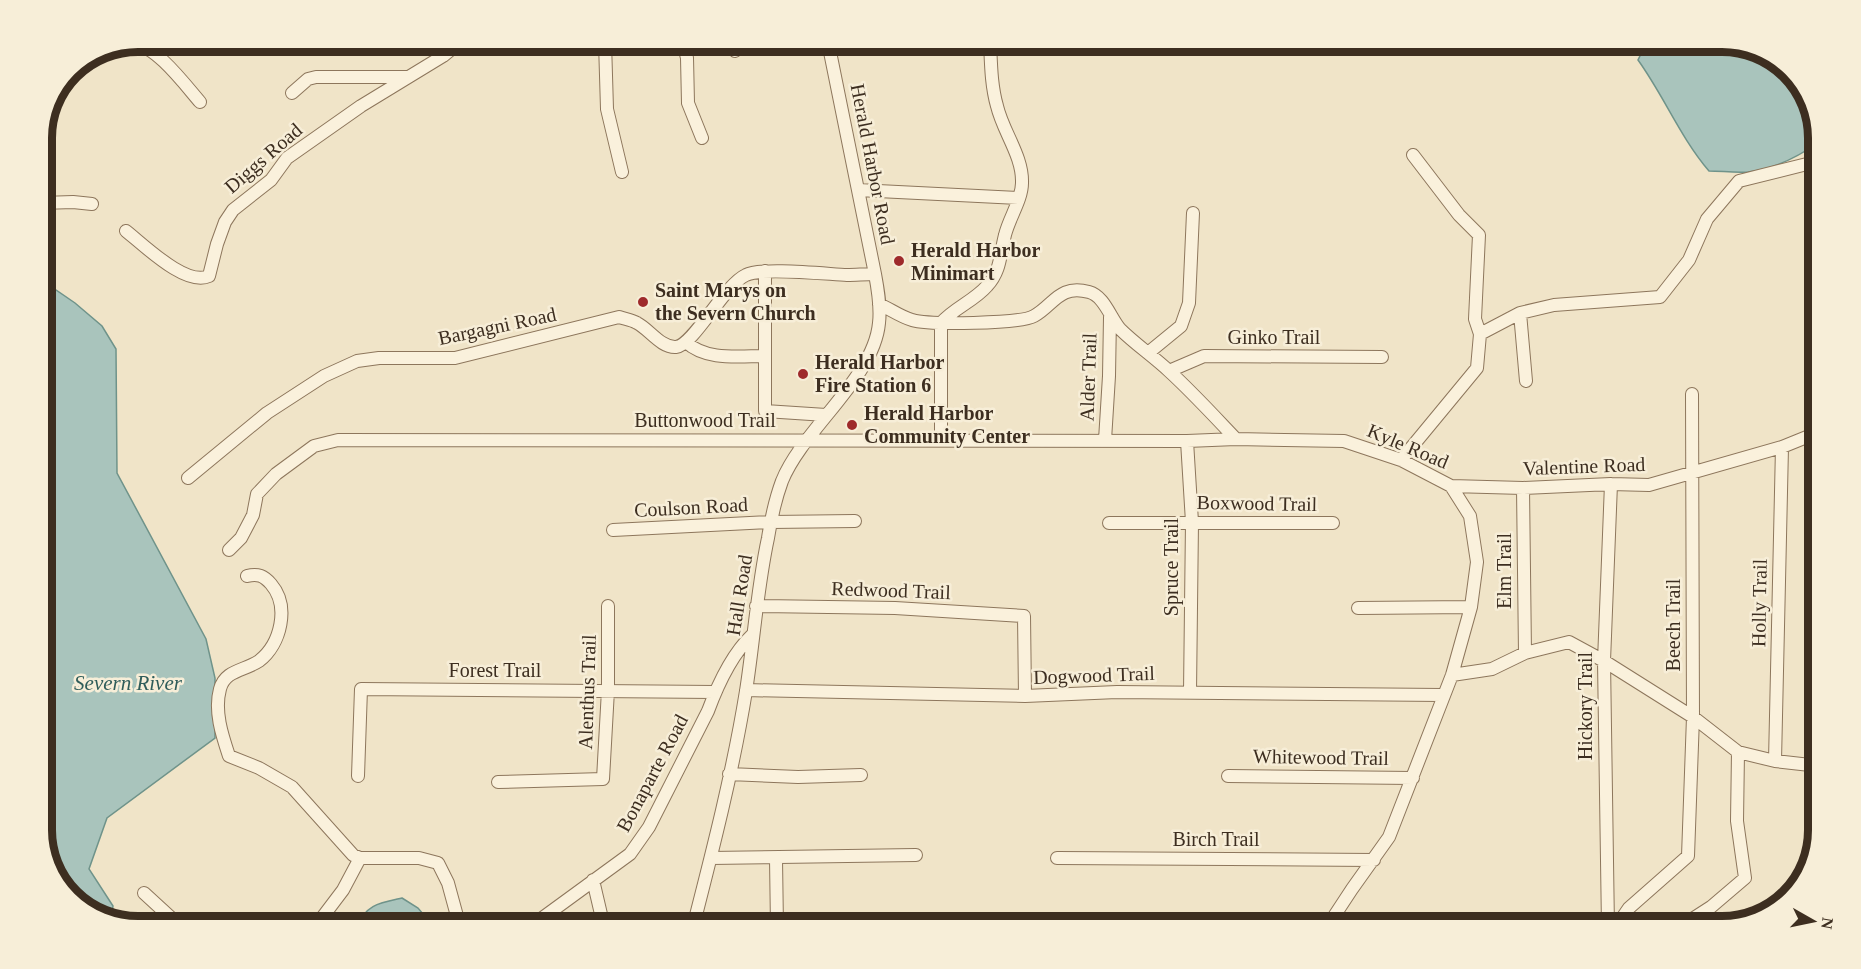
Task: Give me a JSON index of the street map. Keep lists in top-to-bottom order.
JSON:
{
  "streets": {
    "street": [
      "Diggs Road",
      "Herald Harbor Road",
      "Bargagni Road",
      "Ginko Trail",
      "Alder Trail",
      "Buttonwood Trail",
      "Kyle Road",
      "Valentine Road",
      "Boxwood Trail",
      "Coulson Road",
      "Spruce Trail",
      "Elm Trail",
      "Redwood Trail",
      "Hall Road",
      "Holly Trail",
      "Beech Trail",
      "Forest Trail",
      "Dogwood Trail",
      "Alenthus Trail",
      "Hickory Trail",
      "Whitewood Trail",
      "Bonaparte Road",
      "Birch Trail"
    ]
  },
  "crossings": [
    ["Herald Harbor Road", "Hall Road"],
    ["Alder Trail", "Buttonwood Trail"],
    ["Buttonwood Trail", "Kyle Road"],
    ["Buttonwood Trail", "Spruce Trail"],
    ["Buttonwood Trail", "Hall Road"],
    ["Kyle Road", "Valentine Road"],
    ["Kyle Road", "Dogwood Trail"],
    ["Kyle Road", "Whitewood Trail"],
    ["Kyle Road", "Birch Trail"],
    ["Valentine Road", "Elm Trail"],
    ["Valentine Road", "Holly Trail"],
    ["Valentine Road", "Beech Trail"],
    ["Valentine Road", "Hickory Trail"],
    ["Boxwood Trail", "Spruce Trail"],
    ["Coulson Road", "Hall Road"],
    ["Spruce Trail", "Dogwood Trail"],
    ["Redwood Trail", "Hall Road"],
    ["Redwood Trail", "Dogwood Trail"],
    ["Hall Road", "Dogwood Trail"],
    ["Hall Road", "Bonaparte Road"],
    ["Forest Trail", "Alenthus Trail"],
    ["Forest Trail", "Bonaparte Road"]
  ],
  "water": ["Severn River"],
  "places": [
    "Herald Harbor Minimart",
    "Saint Marys on the Severn Church",
    "Herald Harbor Fire Station 6",
    "Herald Harbor Community Center"
  ],
  "north": "right"
}
